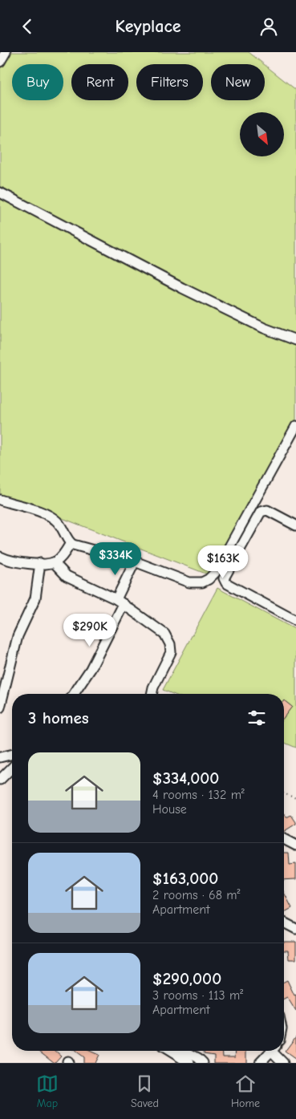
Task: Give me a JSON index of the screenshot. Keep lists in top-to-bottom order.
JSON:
{
  "north": "bottom right",
  "page": {
    "header": "Keyplace",
    "chip": [
      "Buy",
      "Rent",
      "Filters",
      "New"
    ],
    "price": ["$334K", "$163K", "$290K"],
    "heading": "3 homes",
    "list": [
      {
        "name": "$334,000",
        "note": "4 rooms · 132 m² · House"
      },
      {
        "name": "$163,000",
        "note": "2 rooms · 68 m² · Apartment"
      },
      {
        "name": "$290,000",
        "note": "3 rooms · 113 m² · Apartment"
      }
    ],
    "tabs": ["Map", "Saved", "Home"]
  }
}
